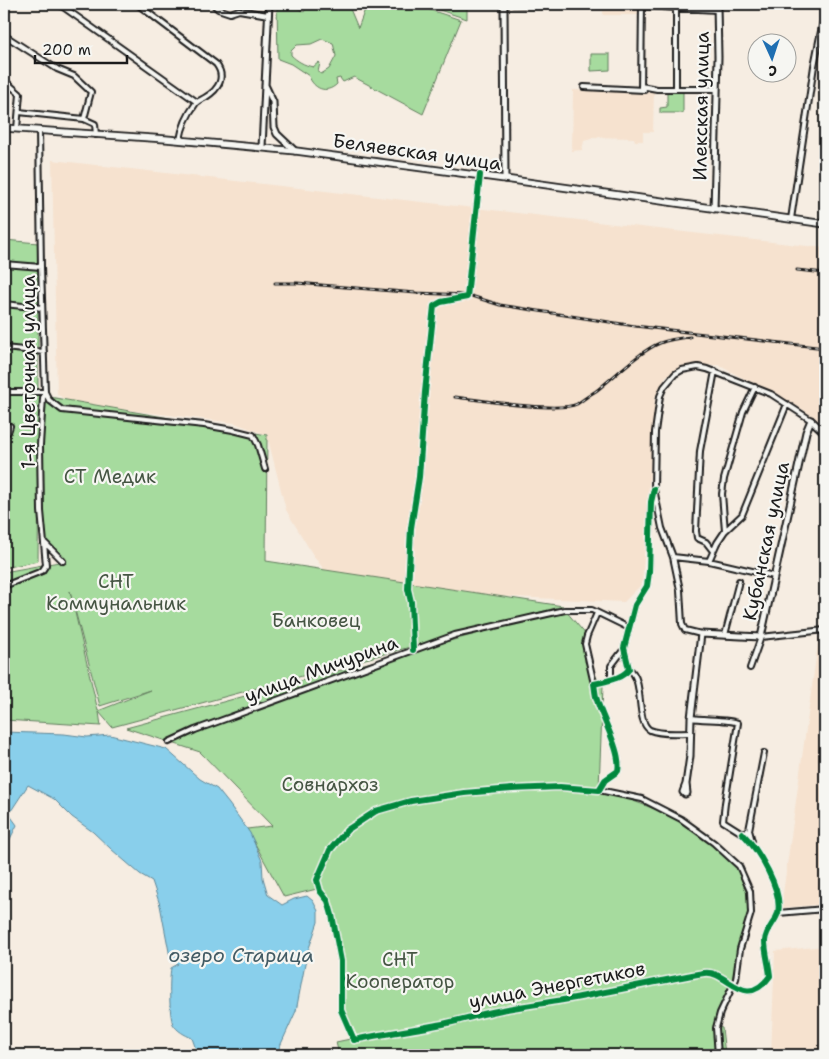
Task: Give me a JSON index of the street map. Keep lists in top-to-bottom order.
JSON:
{
  "streets": {
    "main road": ["Беляевская улица"],
    "street": [
      "Илекская улица",
      "1-я Цветочная улица",
      "Кубанская улица",
      "улица Мичурина",
      "улица Энергетиков"
    ]
  },
  "crossings": [
    ["Илекская улица", "Беляевская улица"],
    ["Беляевская улица", "1-я Цветочная улица"]
  ],
  "water": ["озеро Старица"],
  "parks": [
    "СТ Медик",
    "СНТ Коммунальник",
    "Банковец",
    "Совнархоз",
    "СНТ Кооператор"
  ],
  "scale_bar": "200 m",
  "north": "bottom"
}
